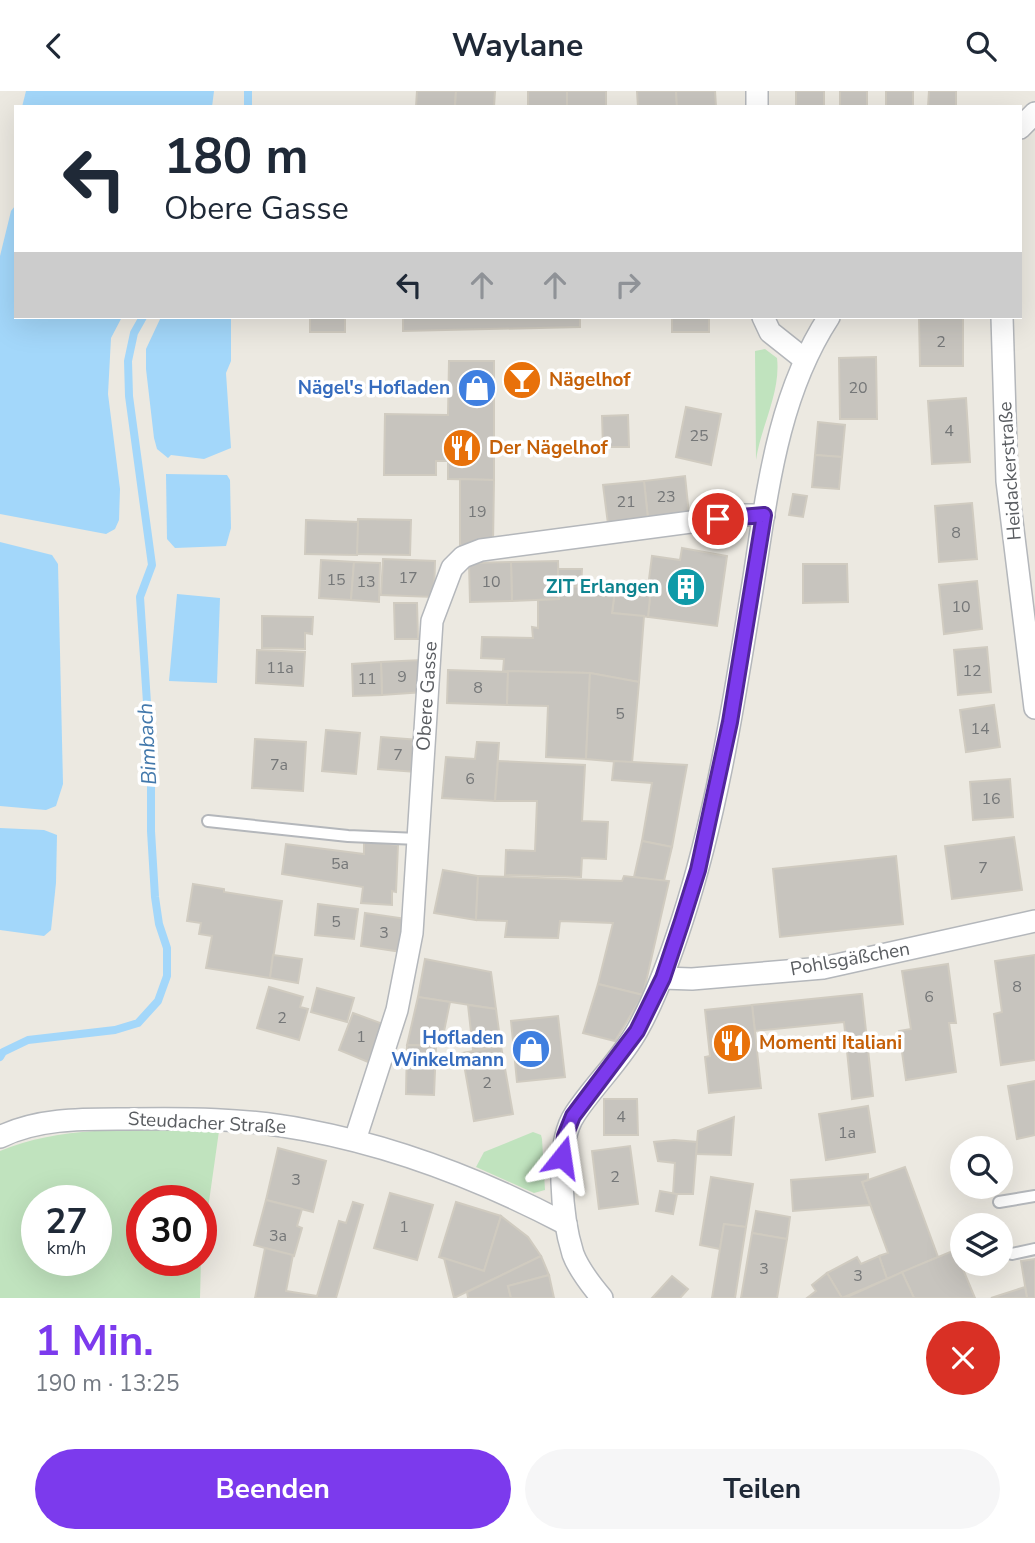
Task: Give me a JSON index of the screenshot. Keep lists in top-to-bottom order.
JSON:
{
  "streets": {
    "street": [
      "Heidackerstraße",
      "Obere Gasse",
      "Pohlsgäßchen",
      "Steudacher Straße"
    ]
  },
  "crossings": [
    ["Obere Gasse", "Steudacher Straße"]
  ],
  "water": ["Bimbach"],
  "places": {
    "bar": ["Nägelhof"],
    "shop": ["Nägel's Hofladen", "Hofladen Winkelmann"],
    "restaurant": ["Der Nägelhof", "Momenti Italiani"],
    "building": ["ZIT Erlangen"]
  },
  "house_numbers": [
    "2",
    "20",
    "4",
    "25",
    "23",
    "21",
    "19",
    "8",
    "17",
    "15",
    "13",
    "10",
    "10",
    "11a",
    "12",
    "9",
    "11",
    "8",
    "5",
    "14",
    "7",
    "7a",
    "6",
    "16",
    "5a",
    "7",
    "5",
    "3",
    "8",
    "6",
    "2",
    "1",
    "2",
    "4",
    "1a",
    "2",
    "3",
    "1",
    "3a",
    "3",
    "3"
  ],
  "page": {
    "header": "Waylane",
    "turn": ["180 m", "Obere Gasse"],
    "speed": "27 km/h",
    "limit": "30",
    "heading": ["1 Min.", "190 m · 13:25"],
    "buttons": ["Beenden", "Teilen"]
  }
}
